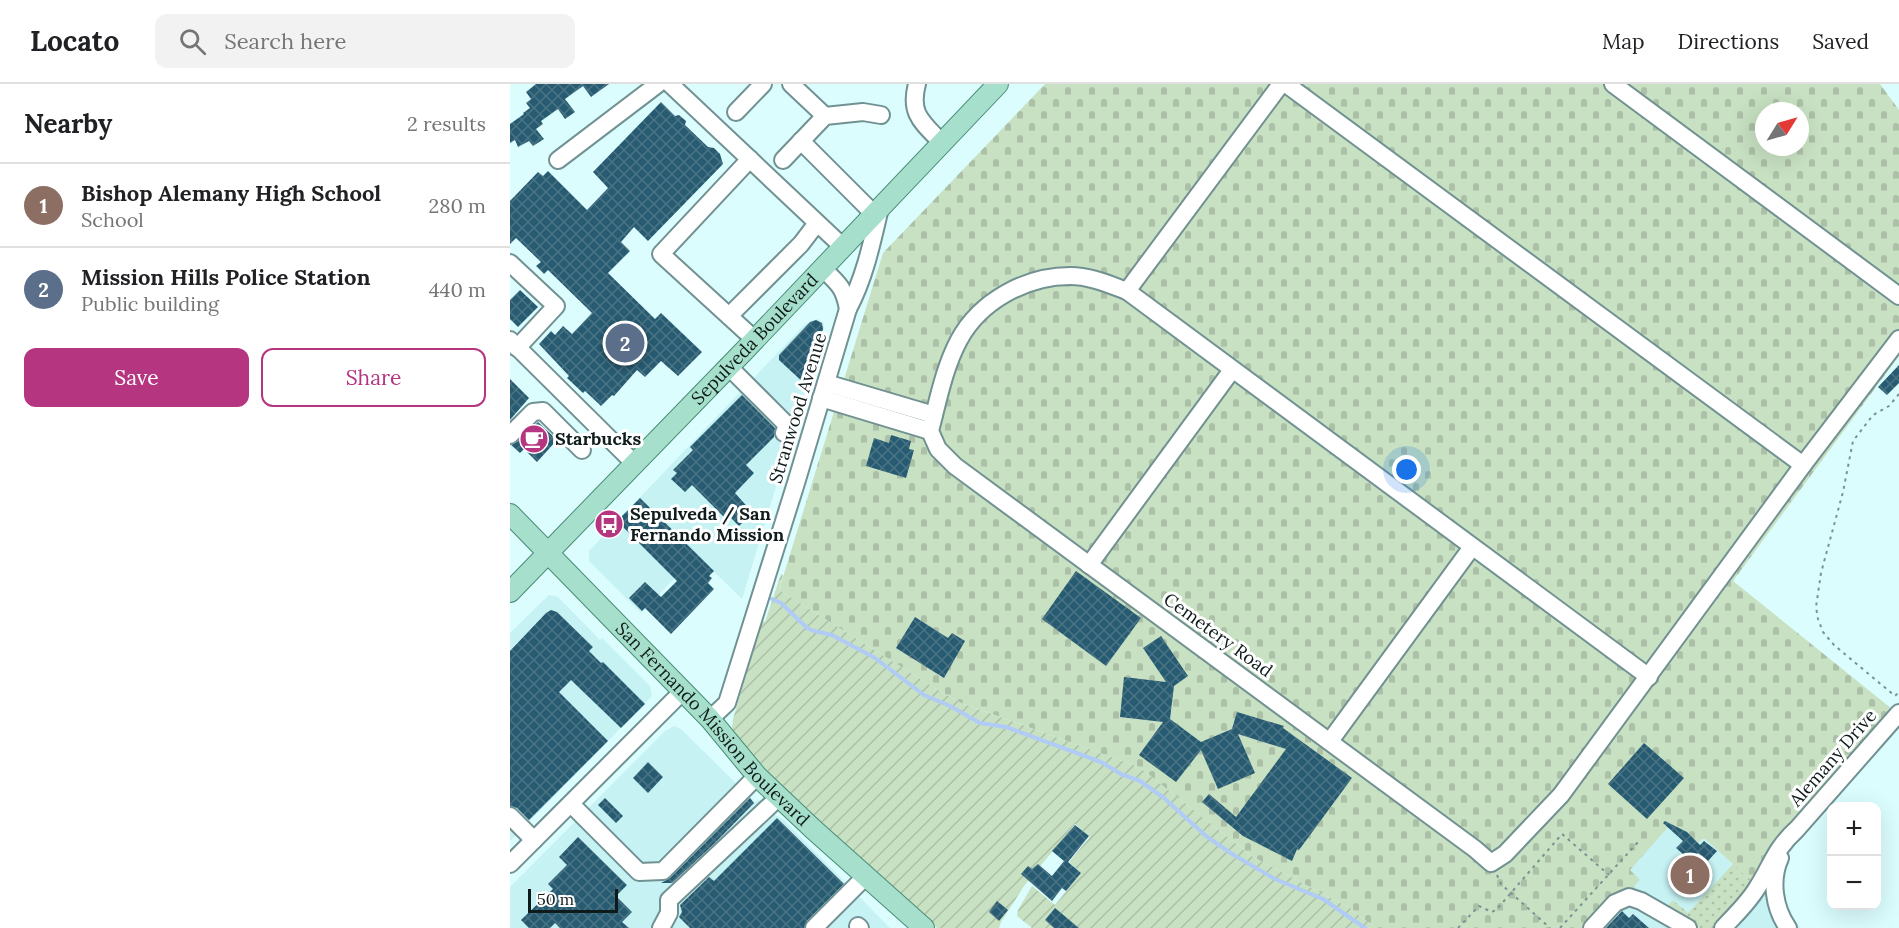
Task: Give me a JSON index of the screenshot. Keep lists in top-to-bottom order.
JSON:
{
  "streets": {
    "main road": ["Sepulveda Boulevard", "San Fernando Mission Boulevard"],
    "street": ["Stranwood Avenue", "Cemetery Road", "Alemany Drive"]
  },
  "crossings": [
    ["Sepulveda Boulevard", "Stranwood Avenue"],
    ["Sepulveda Boulevard", "San Fernando Mission Boulevard"],
    ["Stranwood Avenue", "San Fernando Mission Boulevard"]
  ],
  "places": {
    "cafe": ["Starbucks"],
    "bus stop": ["Sepulveda / San Fernando Mission"]
  },
  "scale_bar": "50 m",
  "north": "top right",
  "page": {
    "header": "Locato",
    "search": "Search here",
    "nav": ["Map", "Directions", "Saved"],
    "heading": ["Nearby", "2 results"],
    "list": [
      {
        "mark": "1",
        "name": "Bishop Alemany High School",
        "note": "School",
        "value": "280 m"
      },
      {
        "mark": "2",
        "name": "Mission Hills Police Station",
        "note": "Public building",
        "value": "440 m"
      }
    ],
    "pins": ["2", "1"],
    "buttons": ["Save", "Share"],
    "map_buttons": ["+", "−"],
    "scale": "50 m"
  }
}
